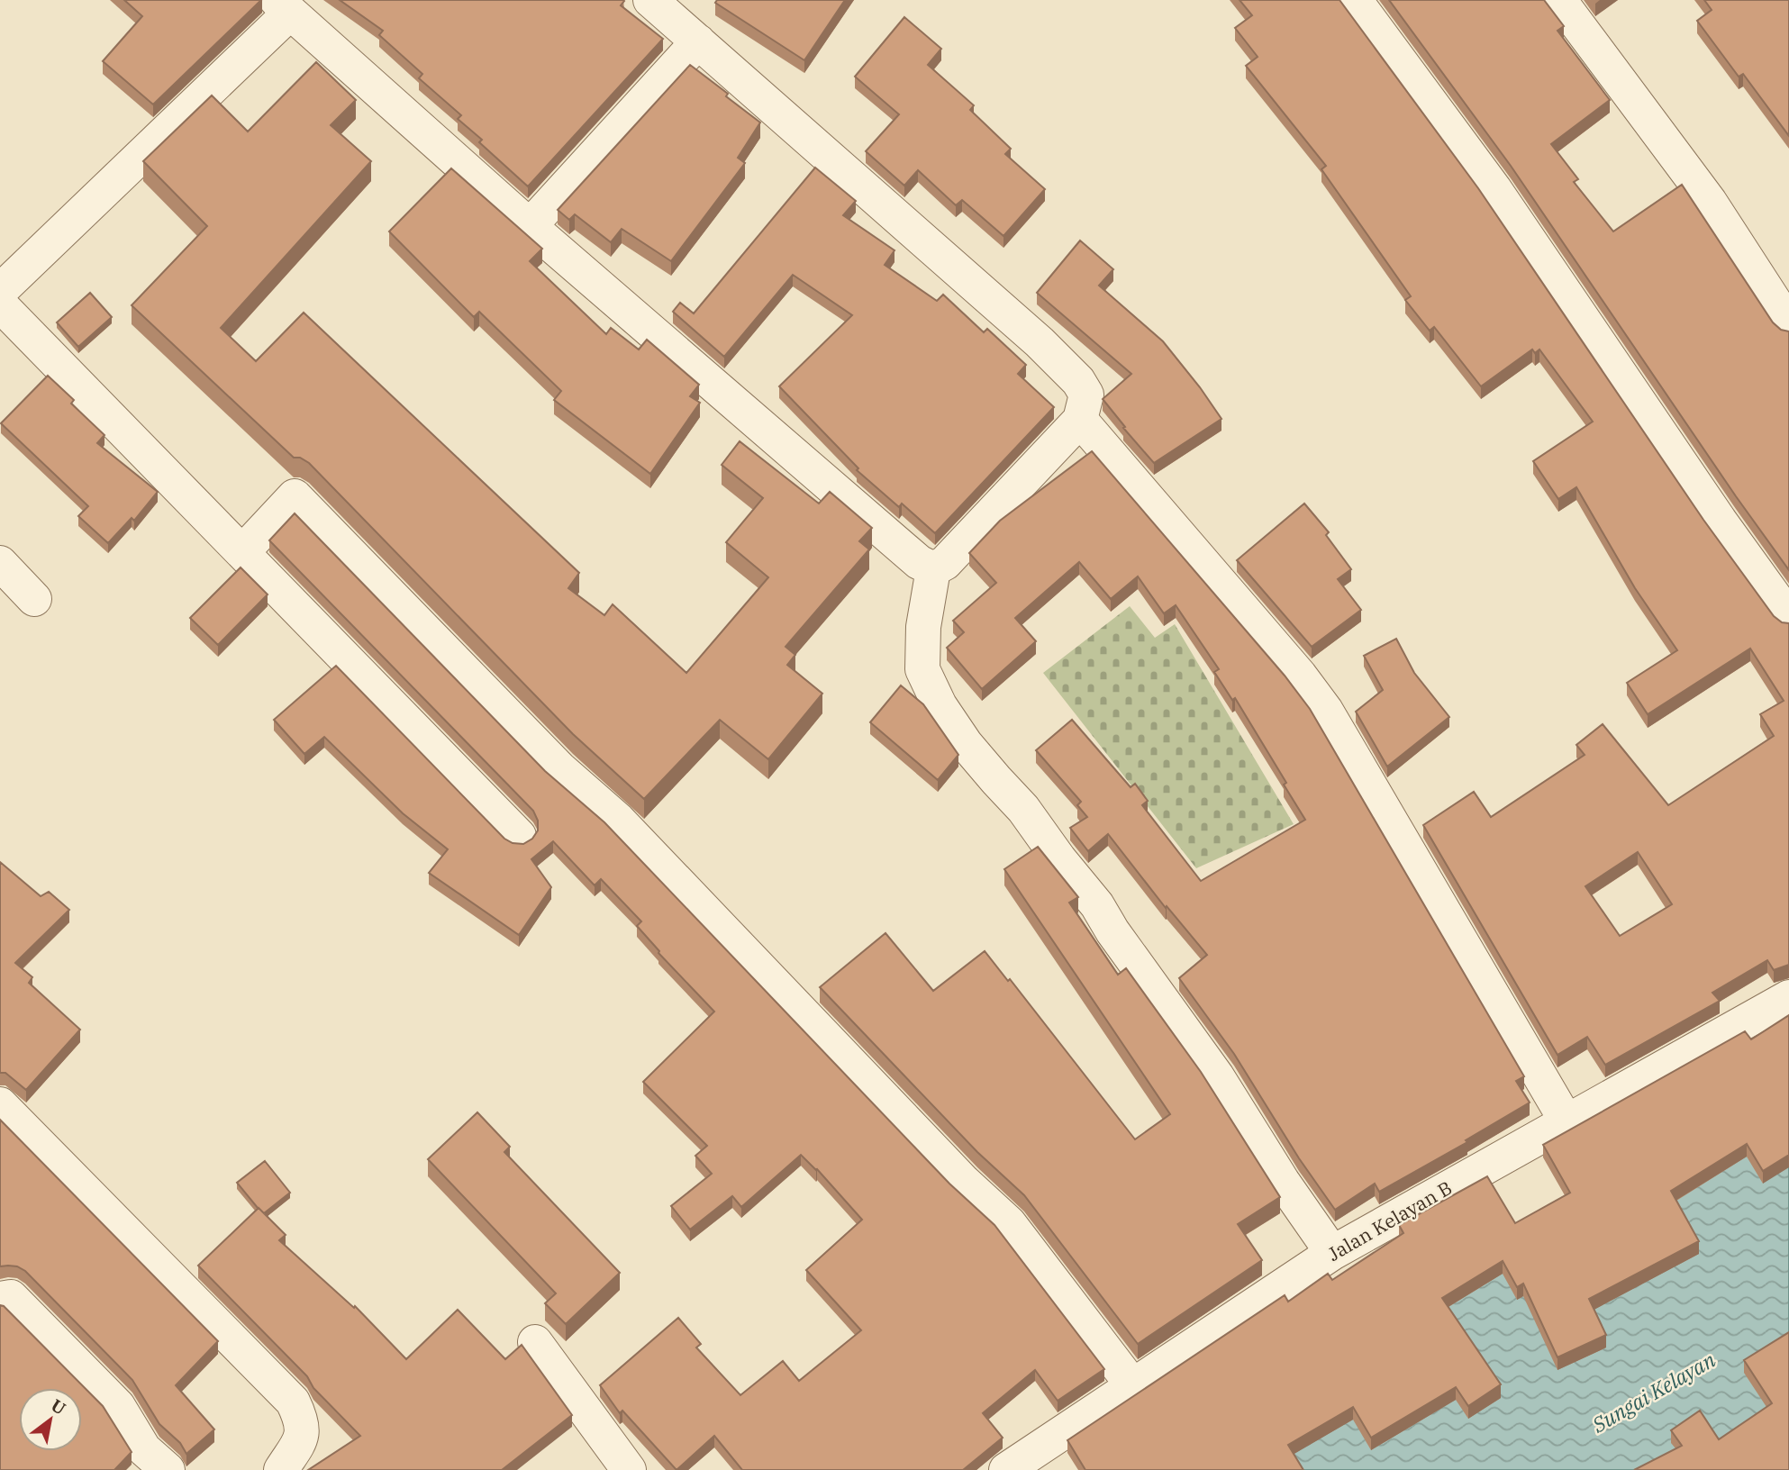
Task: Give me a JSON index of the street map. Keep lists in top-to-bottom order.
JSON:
{
  "streets": {
    "street": ["Jalan Kelayan B"]
  },
  "water": ["Sungai Kelayan"],
  "north": "top right"
}
